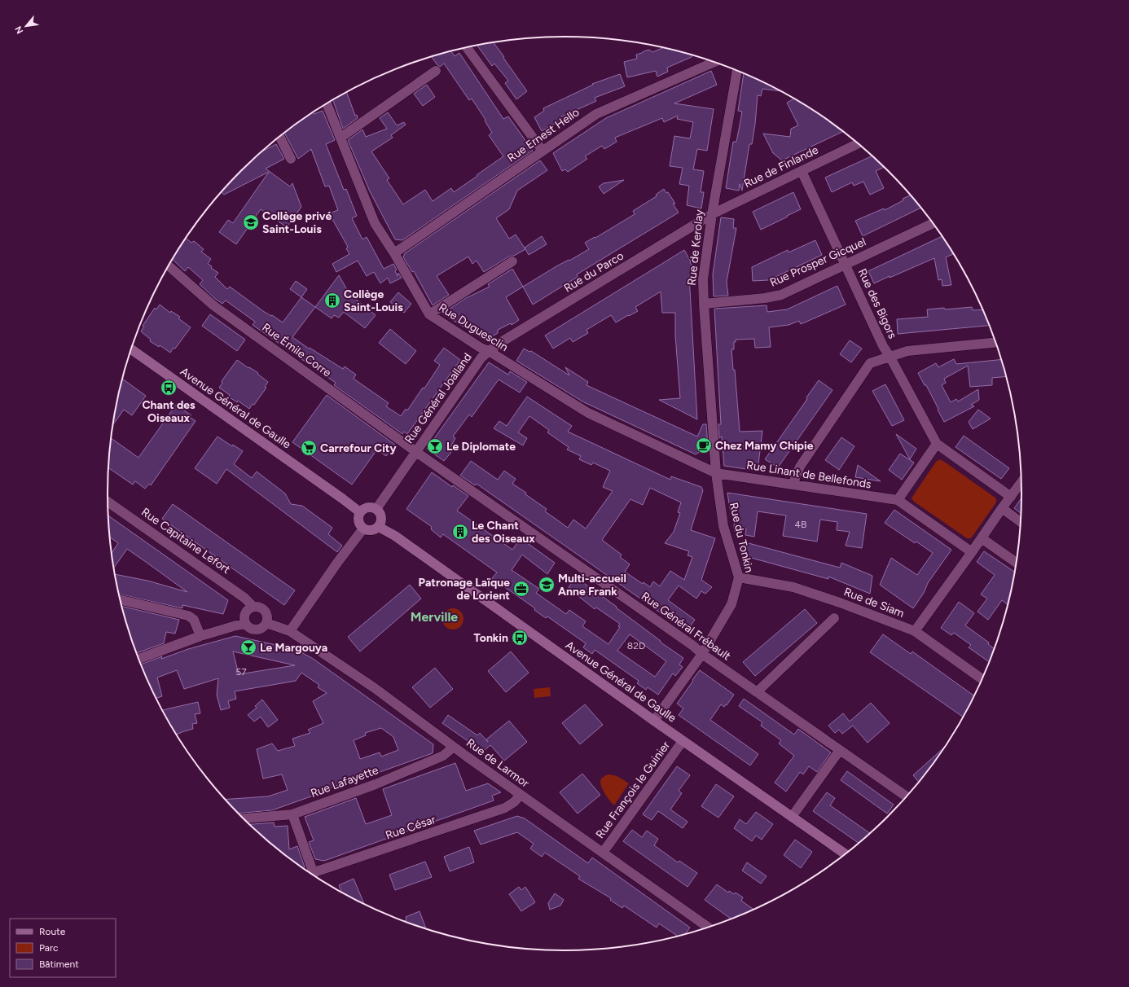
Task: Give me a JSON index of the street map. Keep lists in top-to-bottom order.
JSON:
{
  "streets": {
    "main road": ["Avenue Général de Gaulle"],
    "street": [
      "Rue Ernest Hello",
      "Rue de Finlande",
      "Rue de Kerolay",
      "Rue Prosper Gicquel",
      "Rue du Parco",
      "Rue des Bigors",
      "Rue Duguesclin",
      "Rue Émile Corre",
      "Rue Général Joalland",
      "Rue Linant de Bellefonds",
      "Rue du Tonkin",
      "Rue Capitaine Lefort",
      "Rue de Siam",
      "Rue Général Frébault",
      "Rue de Larmor",
      "Rue Lafayette",
      "Rue François le Guinier",
      "Rue César"
    ]
  },
  "crossings": [
    ["Rue Ernest Hello", "Rue Duguesclin"],
    ["Rue de Finlande", "Rue de Kerolay"],
    ["Rue de Finlande", "Rue du Parco"],
    ["Rue de Finlande", "Rue des Bigors"],
    ["Rue de Kerolay", "Rue Prosper Gicquel"],
    ["Rue de Kerolay", "Rue du Parco"],
    ["Rue de Kerolay", "Rue Duguesclin"],
    ["Rue de Kerolay", "Rue Linant de Bellefonds"],
    ["Rue de Kerolay", "Rue du Tonkin"],
    ["Rue Prosper Gicquel", "Rue des Bigors"],
    ["Rue du Parco", "Rue Duguesclin"],
    ["Rue du Parco", "Rue Général Joalland"],
    ["Rue Duguesclin", "Rue Général Joalland"],
    ["Rue Duguesclin", "Rue Linant de Bellefonds"],
    ["Rue Duguesclin", "Rue du Tonkin"],
    ["Rue Émile Corre", "Rue Général Joalland"],
    ["Rue Émile Corre", "Rue Général Frébault"],
    ["Rue Général Joalland", "Avenue Général de Gaulle"],
    ["Rue Général Joalland", "Rue Général Frébault"],
    ["Avenue Général de Gaulle", "Rue du Tonkin"],
    ["Avenue Général de Gaulle", "Rue François le Guinier"],
    ["Rue Linant de Bellefonds", "Rue du Tonkin"],
    ["Rue du Tonkin", "Rue de Siam"],
    ["Rue du Tonkin", "Rue Général Frébault"],
    ["Rue Capitaine Lefort", "Rue de Larmor"],
    ["Rue de Larmor", "Rue Lafayette"],
    ["Rue de Larmor", "Rue François le Guinier"],
    ["Rue de Larmor", "Rue César"]
  ],
  "districts": ["Merville"],
  "places": {
    "school or university": ["Collège privé Saint-Louis", "Multi-accueil Anne Frank"],
    "building": ["Collège Saint-Louis", "Le Chant des Oiseaux"],
    "bus stop": ["Chant des Oiseaux", "Tonkin"],
    "cafe": ["Chez Mamy Chipie"],
    "bar": ["Le Diplomate", "Le Margouya"],
    "supermarket": ["Carrefour City"],
    "office": ["Patronage Laïque de Lorient"]
  },
  "house_numbers": ["4B", "82D", "57"],
  "legend": ["Route", "Parc", "Bâtiment"],
  "north": "bottom left"
}
